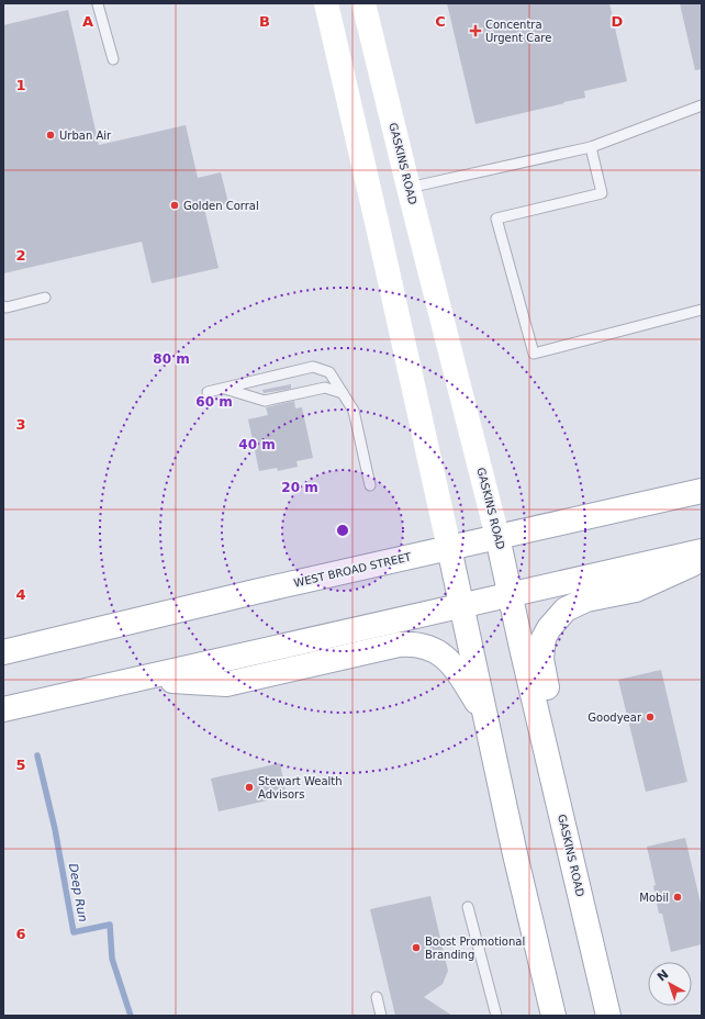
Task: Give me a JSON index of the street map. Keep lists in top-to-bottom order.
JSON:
{
  "streets": {
    "main road": ["GASKINS ROAD", "WEST BROAD STREET"]
  },
  "crossings": [
    ["GASKINS ROAD", "WEST BROAD STREET"]
  ],
  "water": ["Deep Run"],
  "places": {
    "health": ["Concentra Urgent Care"],
    "other": [
      "Urban Air",
      "Golden Corral",
      "Goodyear",
      "Stewart Wealth Advisors",
      "Mobil",
      "Boost Promotional Branding"
    ]
  },
  "north": "top left",
  "grid": {
    "columns": [
      "A",
      "B",
      "C",
      "D"
    ],
    "rows": [
      "1",
      "2",
      "3",
      "4",
      "5",
      "6"
    ]
  },
  "rings": [
    "80 m",
    "60 m",
    "40 m",
    "20 m"
  ]
}
